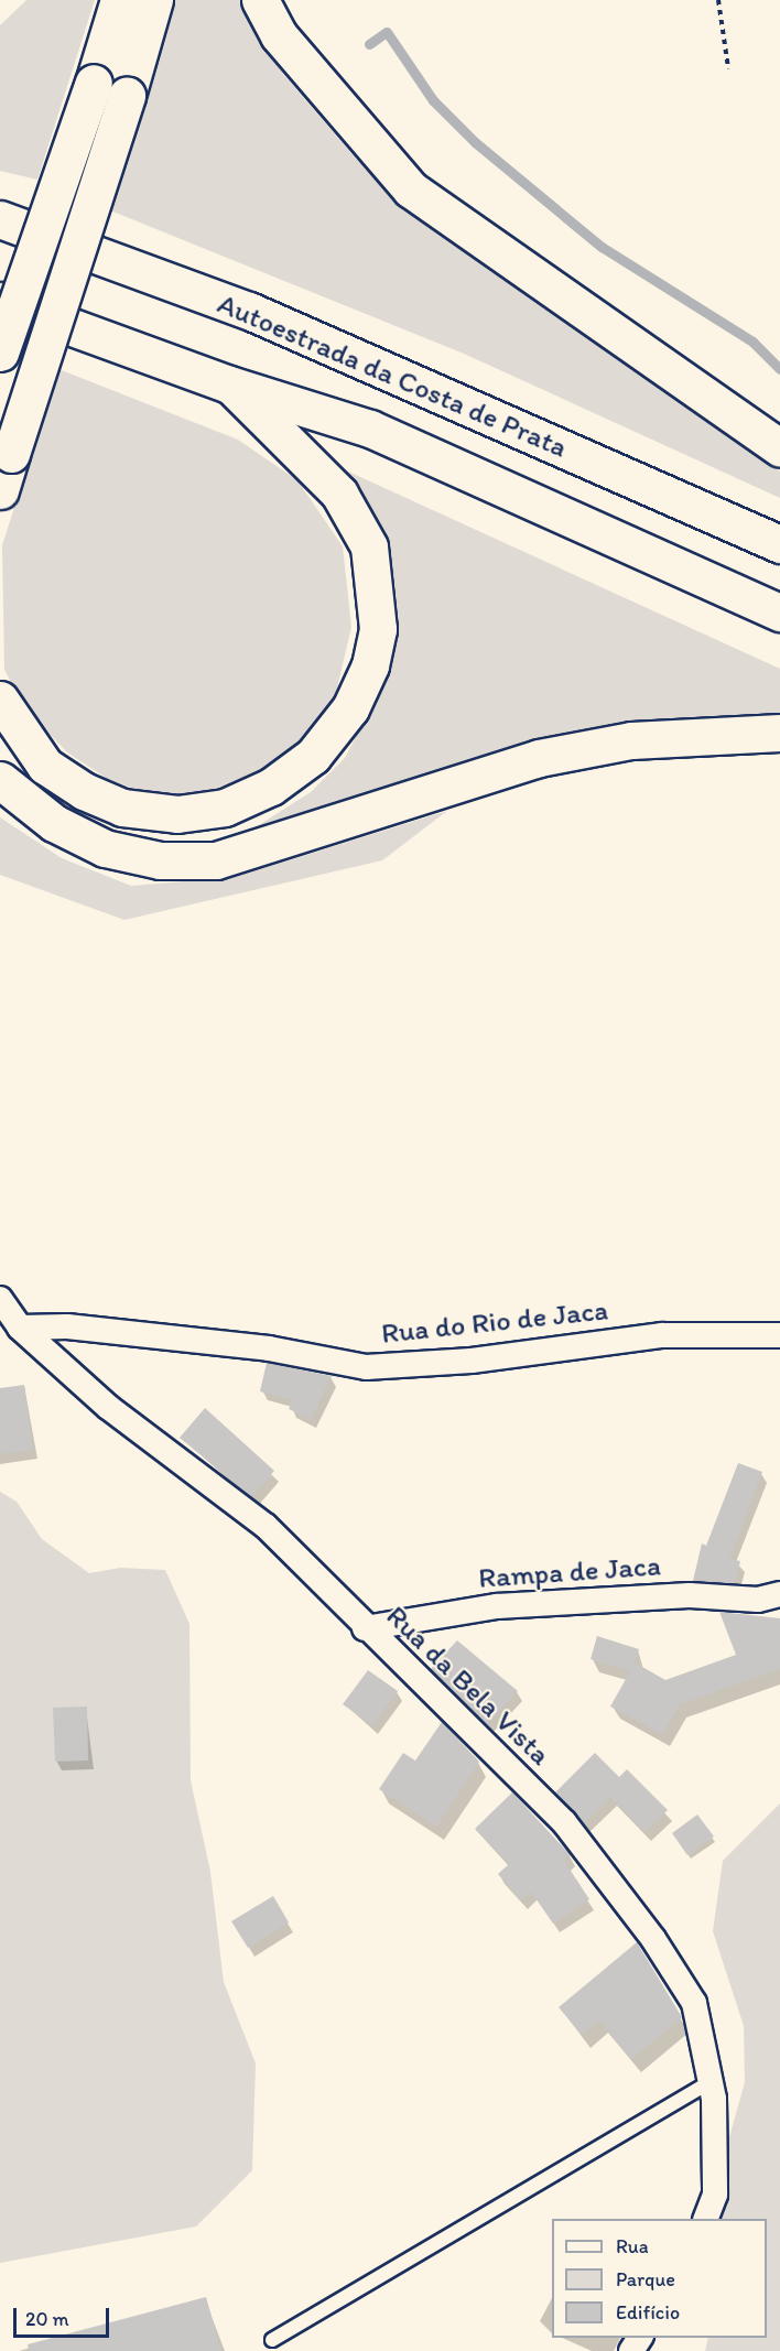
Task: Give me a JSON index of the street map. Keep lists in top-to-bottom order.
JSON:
{
  "streets": {
    "highway": ["Autoestrada da Costa de Prata"],
    "street": ["Rua do Rio de Jaca", "Rampa de Jaca", "Rua da Bela Vista"]
  },
  "crossings": [
    ["Rua do Rio de Jaca", "Rua da Bela Vista"],
    ["Rampa de Jaca", "Rua da Bela Vista"]
  ],
  "legend": ["Rua", "Parque", "Edifício"],
  "scale_bar": "20 m"
}
